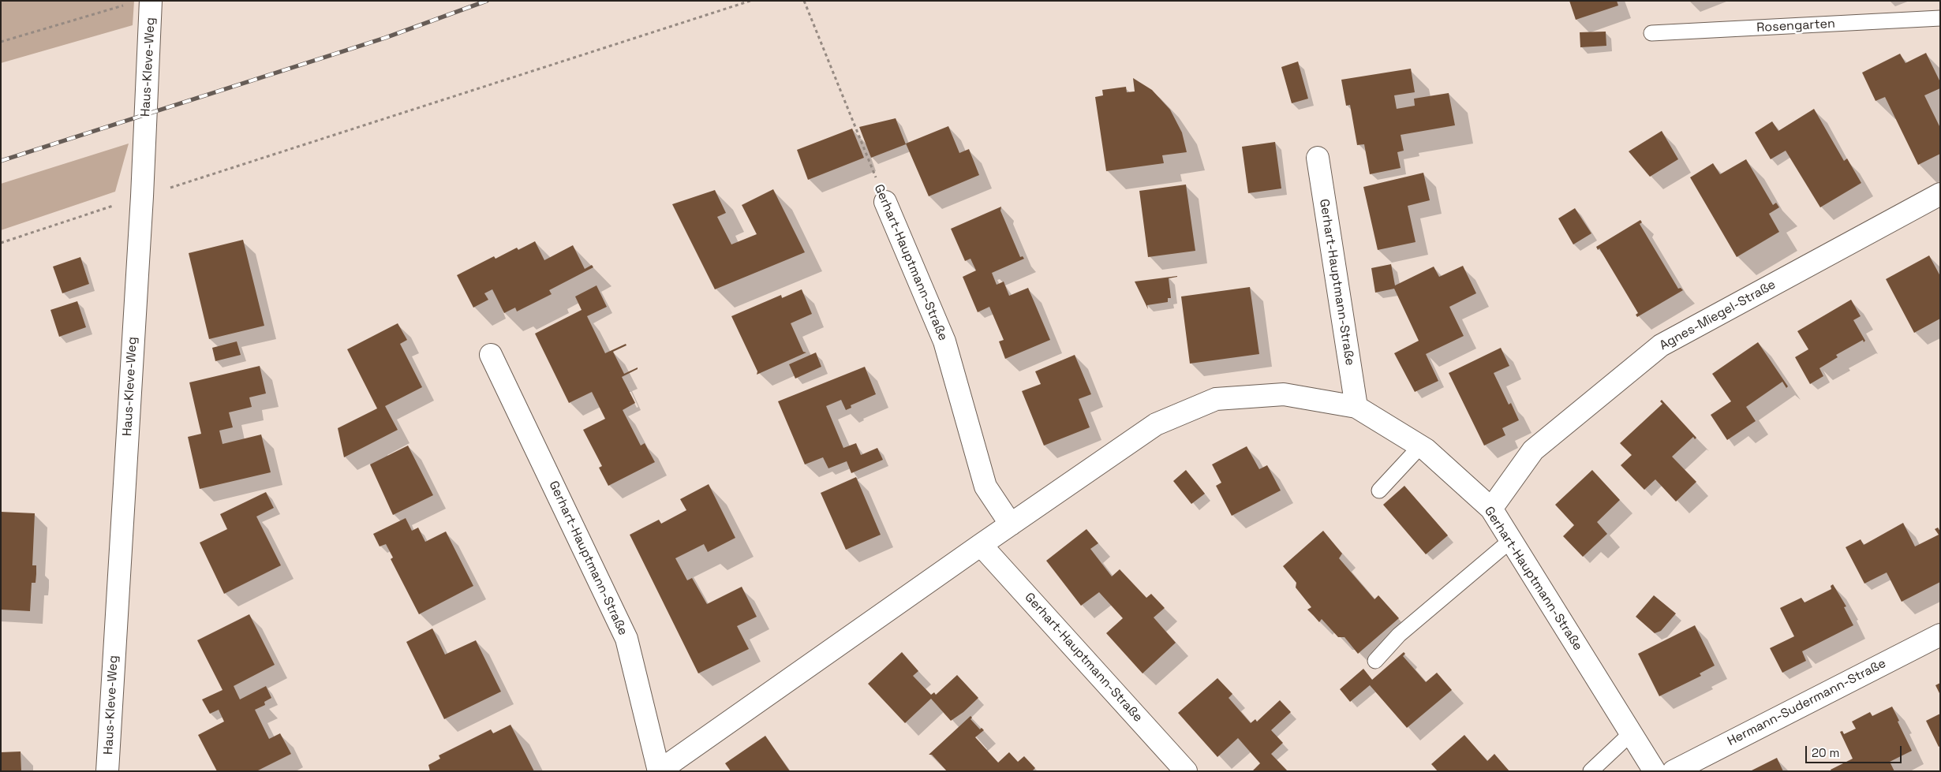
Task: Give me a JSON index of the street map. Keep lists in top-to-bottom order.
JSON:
{
  "streets": {
    "street": [
      "Haus-Kleve-Weg",
      "Gerhart-Hauptmann-Straße",
      "Agnes-Miegel-Straße",
      "Hermann-Sudermann-Straße"
    ],
    "lane": ["Rosengarten"]
  },
  "crossings": [
    ["Gerhart-Hauptmann-Straße", "Agnes-Miegel-Straße"]
  ],
  "scale_bar": "20 m"
}
